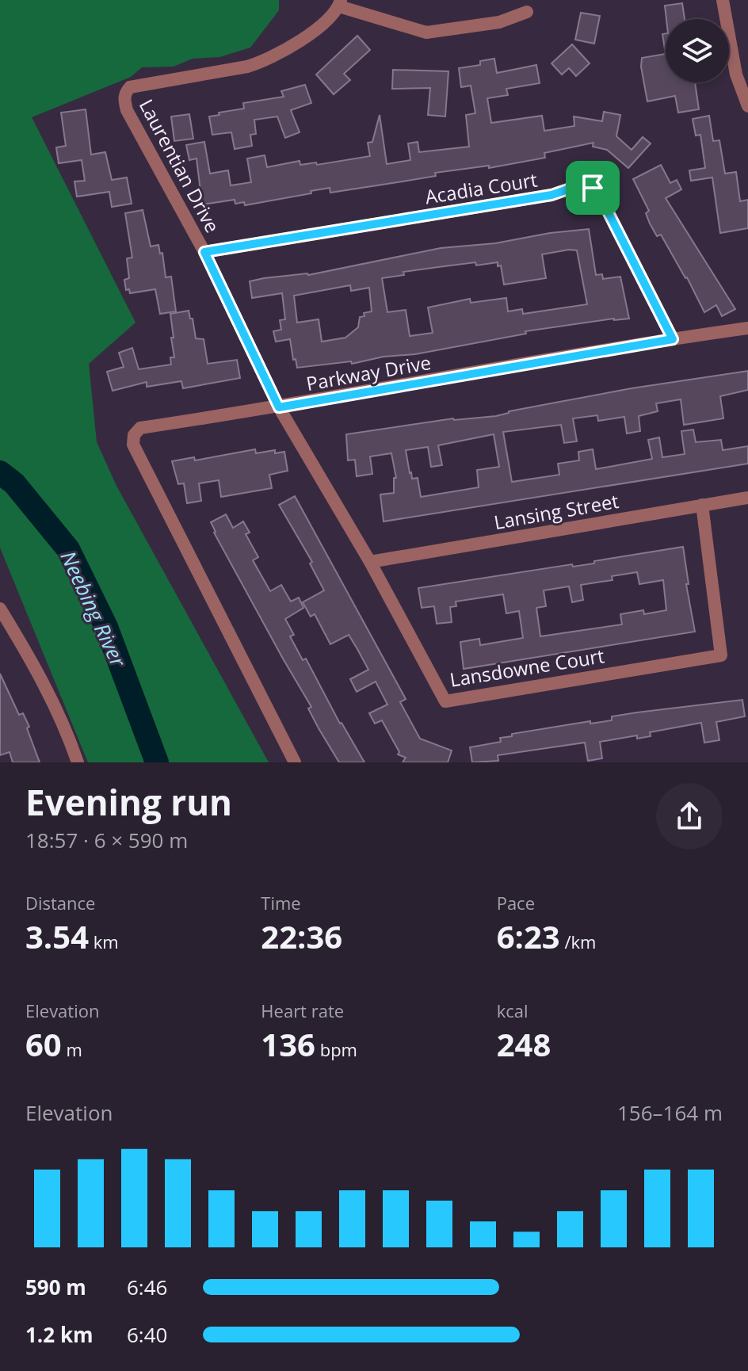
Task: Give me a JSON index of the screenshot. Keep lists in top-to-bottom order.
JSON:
{
  "streets": {
    "street": [
      "Laurentian Drive",
      "Acadia Court",
      "Parkway Drive",
      "Lansing Street",
      "Lansdowne Court"
    ]
  },
  "crossings": [
    ["Laurentian Drive", "Acadia Court"],
    ["Laurentian Drive", "Parkway Drive"],
    ["Laurentian Drive", "Lansdowne Court"],
    ["Acadia Court", "Parkway Drive"],
    ["Parkway Drive", "Lansdowne Court"],
    ["Lansing Street", "Lansdowne Court"]
  ],
  "water": ["Neebing River"],
  "page": {
    "heading": ["Evening run", "18:57 · 6 × 590 m"],
    "stats": [
      ["Distance", "3.54 km"],
      ["Time", "22:36"],
      ["Pace", "6:23 /km"],
      ["Elevation", "60 m"],
      ["Heart rate", "136 bpm"],
      ["kcal", "248"]
    ],
    "chart": ["Elevation", "156–164 m"],
    "list": [
      {
        "name": "590 m",
        "note": "6:46"
      },
      {
        "name": "1.2 km",
        "note": "6:40"
      }
    ]
  }
}
